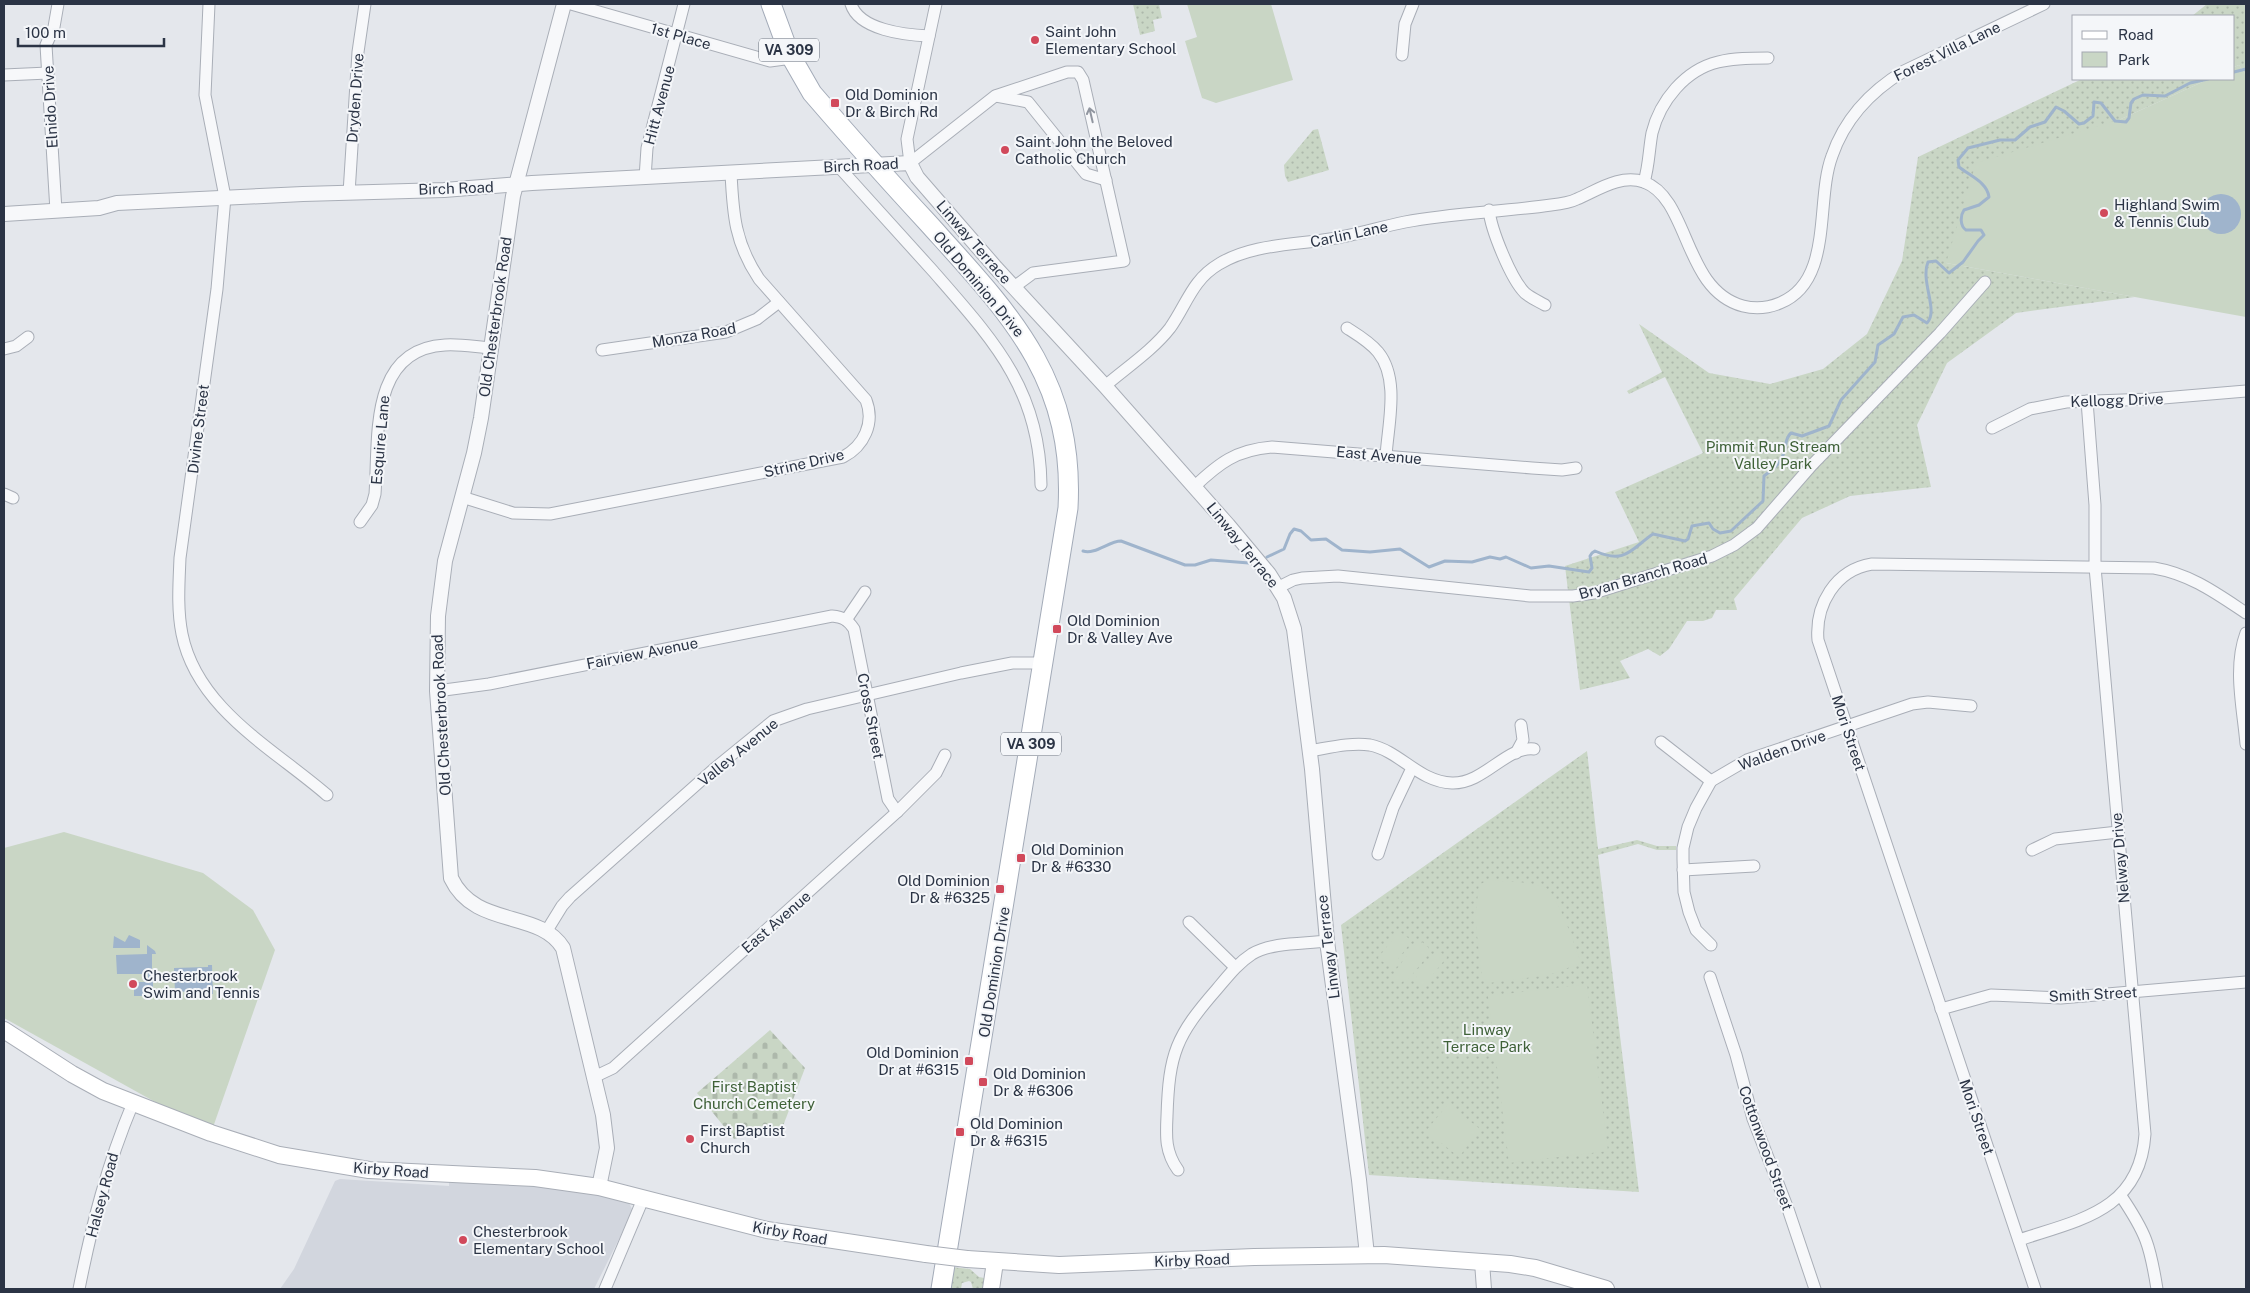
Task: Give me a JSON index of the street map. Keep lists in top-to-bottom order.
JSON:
{
  "streets": {
    "main road": ["VA 309", "Old Dominion Drive", "Kirby Road"],
    "street": [
      "1st Place",
      "Forest Villa Lane",
      "Dryden Drive",
      "Hitt Avenue",
      "Elnido Drive",
      "Birch Road",
      "Carlin Lane",
      "Linway Terrace",
      "Old Chesterbrook Road",
      "Monza Road",
      "Kellogg Drive",
      "Divine Street",
      "Esquire Lane",
      "East Avenue",
      "Strine Drive",
      "Bryan Branch Road",
      "Fairview Avenue",
      "Cross Street",
      "Mori Street",
      "Walden Drive",
      "Valley Avenue",
      "Nelway Drive",
      "Smith Street",
      "Cottonwood Street",
      "Halsey Road"
    ]
  },
  "crossings": [
    ["1st Place", "Hitt Avenue"],
    ["1st Place", "Old Dominion Drive"],
    ["Forest Villa Lane", "Carlin Lane"],
    ["Dryden Drive", "Birch Road"],
    ["Hitt Avenue", "Birch Road"],
    ["Elnido Drive", "Birch Road"],
    ["Birch Road", "Linway Terrace"],
    ["Birch Road", "Old Dominion Drive"],
    ["Birch Road", "Old Chesterbrook Road"],
    ["Birch Road", "Divine Street"],
    ["Birch Road", "Strine Drive"],
    ["Carlin Lane", "Linway Terrace"],
    ["Linway Terrace", "East Avenue"],
    ["Linway Terrace", "Bryan Branch Road"],
    ["Linway Terrace", "Kirby Road"],
    ["Old Dominion Drive", "Valley Avenue"],
    ["Old Chesterbrook Road", "Esquire Lane"],
    ["Old Chesterbrook Road", "East Avenue"],
    ["Old Chesterbrook Road", "Strine Drive"],
    ["Old Chesterbrook Road", "Fairview Avenue"],
    ["Old Chesterbrook Road", "Valley Avenue"],
    ["Old Chesterbrook Road", "Kirby Road"],
    ["Monza Road", "Strine Drive"],
    ["Kellogg Drive", "Nelway Drive"],
    ["East Avenue", "Cross Street"],
    ["Fairview Avenue", "Cross Street"],
    ["Cross Street", "Valley Avenue"],
    ["Mori Street", "Walden Drive"],
    ["Mori Street", "Nelway Drive"],
    ["Mori Street", "Smith Street"],
    ["Nelway Drive", "Smith Street"],
    ["Kirby Road", "Halsey Road"]
  ],
  "parks": ["Pimmit Run Stream Valley Park", "Linway Terrace Park", "First Baptist Church Cemetery"],
  "places": {
    "other": [
      "Saint John Elementary School",
      "Saint John the Beloved Catholic Church",
      "Highland Swim & Tennis Club",
      "Chesterbrook Swim and Tennis",
      "First Baptist Church",
      "Chesterbrook Elementary School"
    ],
    "transit": [
      "Old Dominion Dr & Birch Rd",
      "Old Dominion Dr & Valley Ave",
      "Old Dominion Dr & #6330",
      "Old Dominion Dr & #6325",
      "Old Dominion Dr at #6315",
      "Old Dominion Dr & #6306",
      "Old Dominion Dr & #6315"
    ]
  },
  "legend": ["Road", "Park"],
  "scale_bar": "100 m"
}
